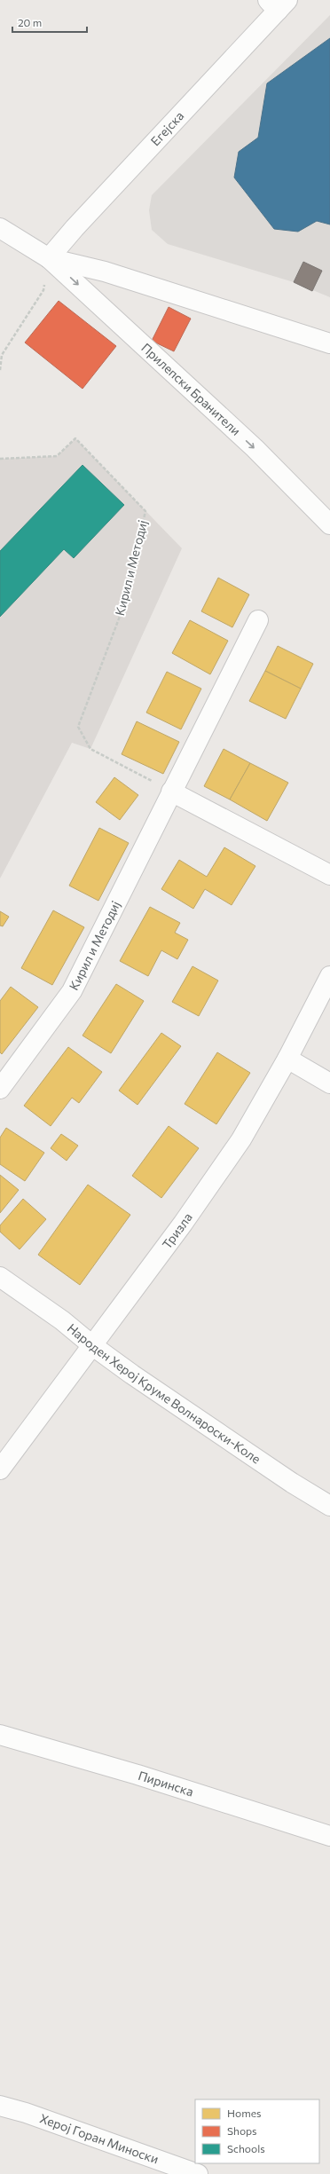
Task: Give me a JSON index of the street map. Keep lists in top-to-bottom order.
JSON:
{
  "streets": {
    "street": [
      "Егејска",
      "Прилепски Бранители",
      "Кирил и Методиј",
      "Тризла",
      "Народен Херој Круме Волнароски-Коле",
      "Пиринска",
      "Херој Горан Миноски"
    ]
  },
  "crossings": [
    ["Егејска", "Прилепски Бранители"],
    ["Тризла", "Народен Херој Круме Волнароски-Коле"]
  ],
  "one_way": ["Прилепски Бранители"],
  "legend": ["Homes", "Shops", "Schools"],
  "scale_bar": "20 m"
}
